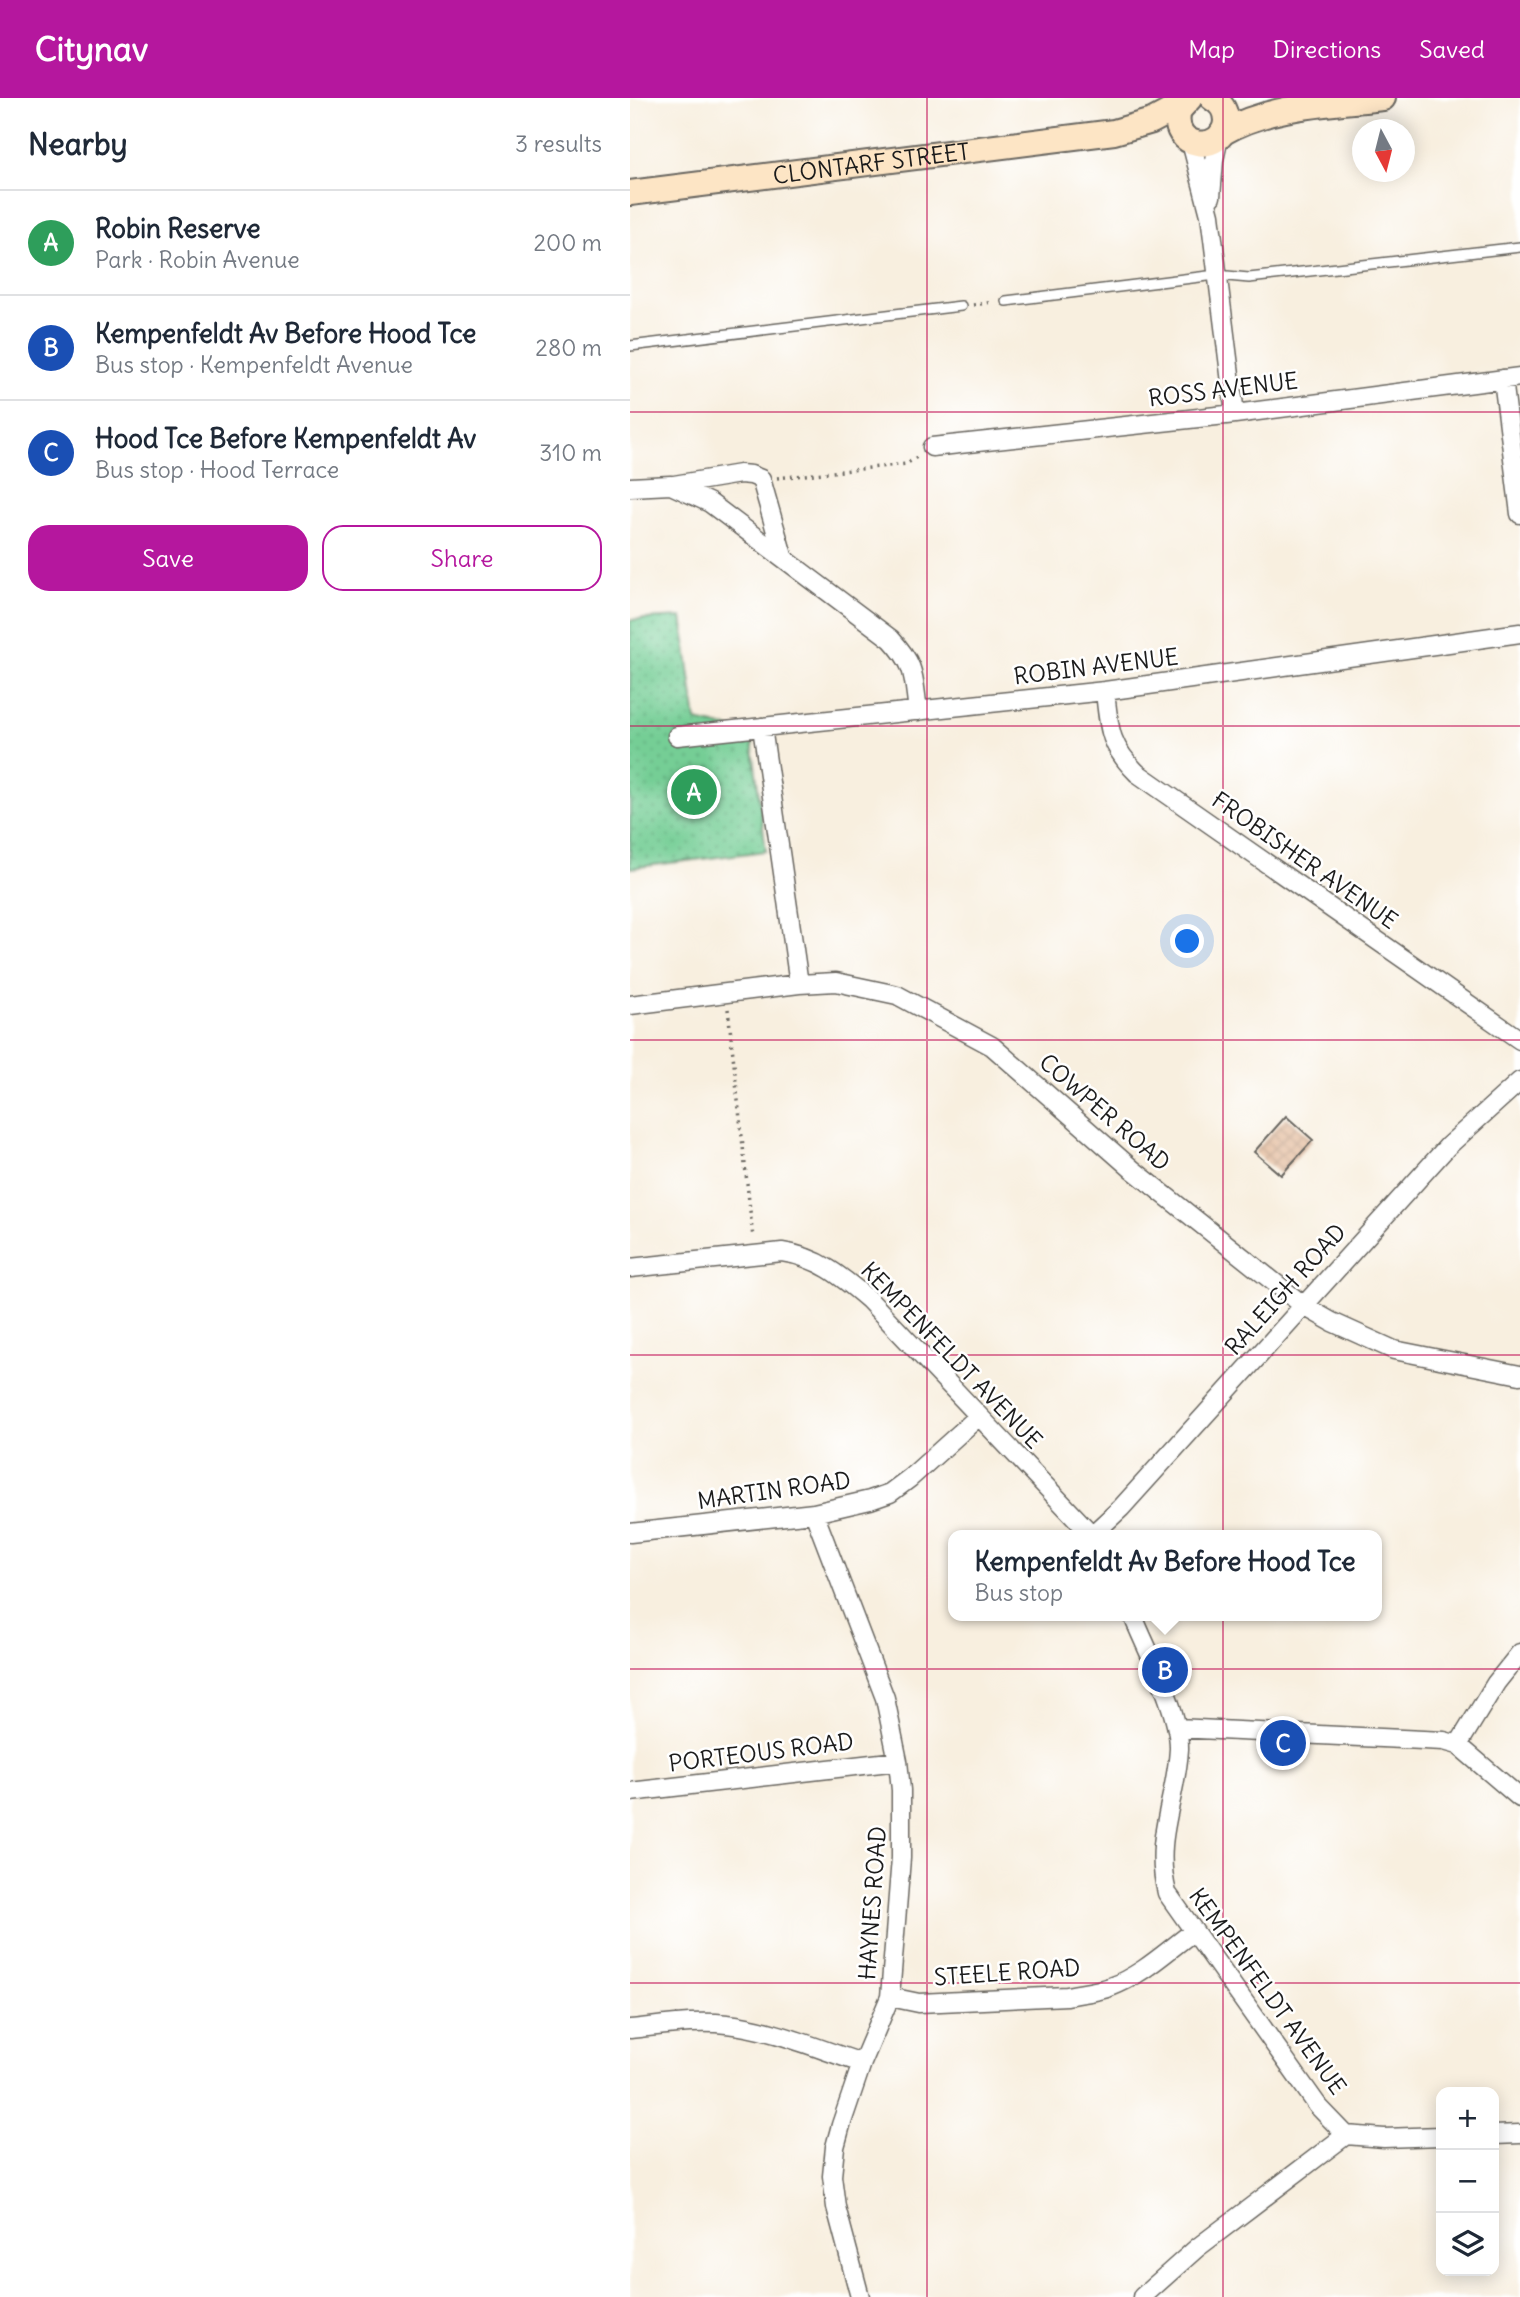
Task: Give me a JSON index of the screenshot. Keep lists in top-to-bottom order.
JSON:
{
  "streets": {
    "street": [
      "CLONTARF STREET",
      "ROSS AVENUE",
      "ROBIN AVENUE",
      "FROBISHER AVENUE",
      "COWPER ROAD",
      "RALEIGH ROAD",
      "KEMPENFELDT AVENUE",
      "MARTIN ROAD",
      "PORTEOUS ROAD",
      "HAYNES ROAD",
      "STEELE ROAD"
    ]
  },
  "crossings": [
    ["ROBIN AVENUE", "FROBISHER AVENUE"],
    ["COWPER ROAD", "RALEIGH ROAD"],
    ["KEMPENFELDT AVENUE", "MARTIN ROAD"],
    ["KEMPENFELDT AVENUE", "STEELE ROAD"],
    ["MARTIN ROAD", "HAYNES ROAD"],
    ["PORTEOUS ROAD", "HAYNES ROAD"],
    ["HAYNES ROAD", "STEELE ROAD"]
  ],
  "north": "bottom",
  "page": {
    "header": "Citynav",
    "nav": ["Map", "Directions", "Saved"],
    "heading": ["Nearby", "3 results"],
    "list": [
      {
        "mark": "A",
        "name": "Robin Reserve",
        "note": "Park · Robin Avenue",
        "value": "200 m"
      },
      {
        "mark": "B",
        "name": "Kempenfeldt Av Before Hood Tce",
        "note": "Bus stop · Kempenfeldt Avenue",
        "value": "280 m"
      },
      {
        "mark": "C",
        "name": "Hood Tce Before Kempenfeldt Av",
        "note": "Bus stop · Hood Terrace",
        "value": "310 m"
      }
    ],
    "buttons": ["Save", "Share"],
    "pins": ["A", "B", "C"],
    "popup": ["Kempenfeldt Av Before Hood Tce", "Bus stop"],
    "map_buttons": ["+", "−"]
  }
}
